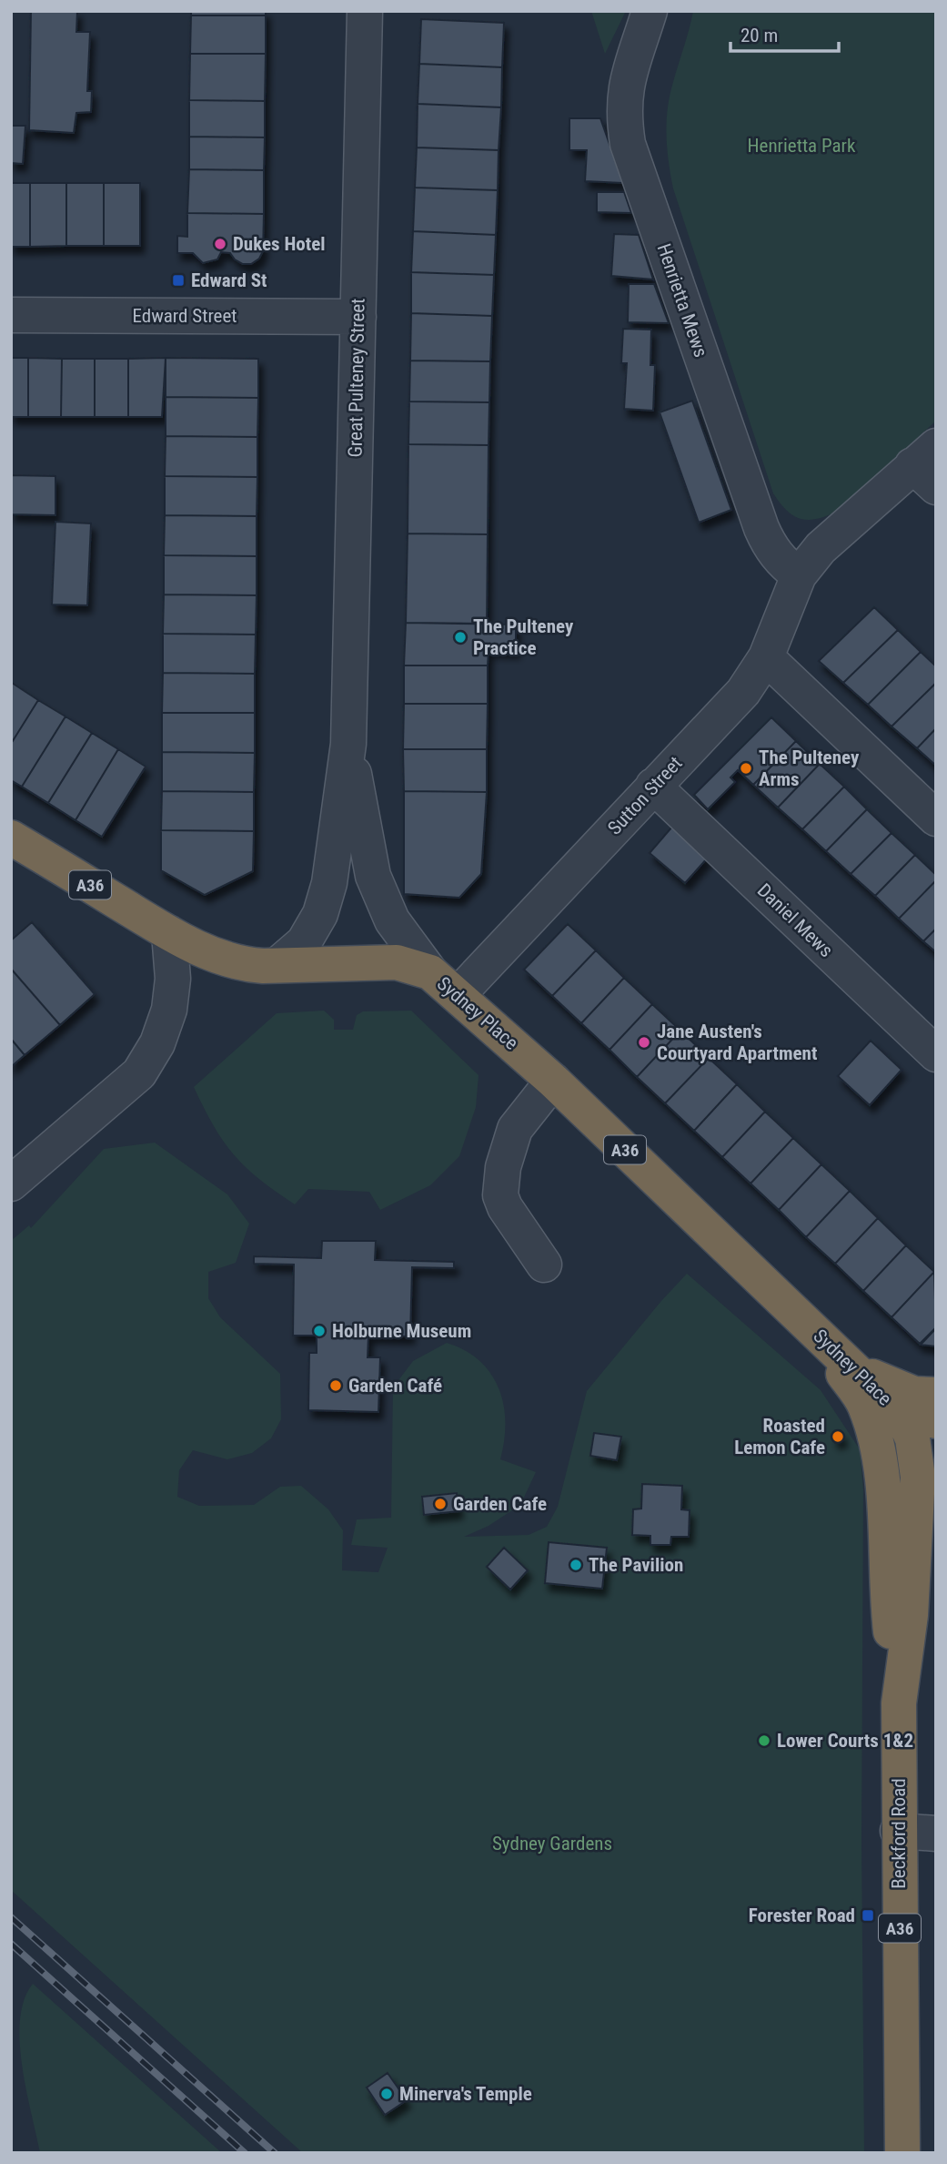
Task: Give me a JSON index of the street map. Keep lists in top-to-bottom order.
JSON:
{
  "streets": {
    "highway": ["A36", "Sydney Place", "Beckford Road"],
    "street": [
      "Henrietta Mews",
      "Edward Street",
      "Great Pulteney Street",
      "Sutton Street",
      "Daniel Mews"
    ]
  },
  "crossings": [
    ["Henrietta Mews", "Sutton Street"],
    ["Edward Street", "Great Pulteney Street"],
    ["Great Pulteney Street", "Sydney Place"],
    ["Sutton Street", "Daniel Mews"],
    ["Sutton Street", "Sydney Place"],
    ["A36", "Sydney Place"],
    ["A36", "Beckford Road"],
    ["Sydney Place", "Beckford Road"]
  ],
  "parks": ["Henrietta Park", "Sydney Gardens"],
  "places": {
    "other": [
      "Dukes Hotel",
      "The Pulteney Practice",
      "The Pulteney Arms",
      "Jane Austen's Courtyard Apartment",
      "Holburne Museum",
      "Garden Café",
      "Roasted Lemon Cafe",
      "Garden Cafe",
      "The Pavilion",
      "Lower Courts 1&2",
      "Minerva's Temple"
    ],
    "transit": ["Edward St", "Forester Road"]
  },
  "scale_bar": "20 m"
}
